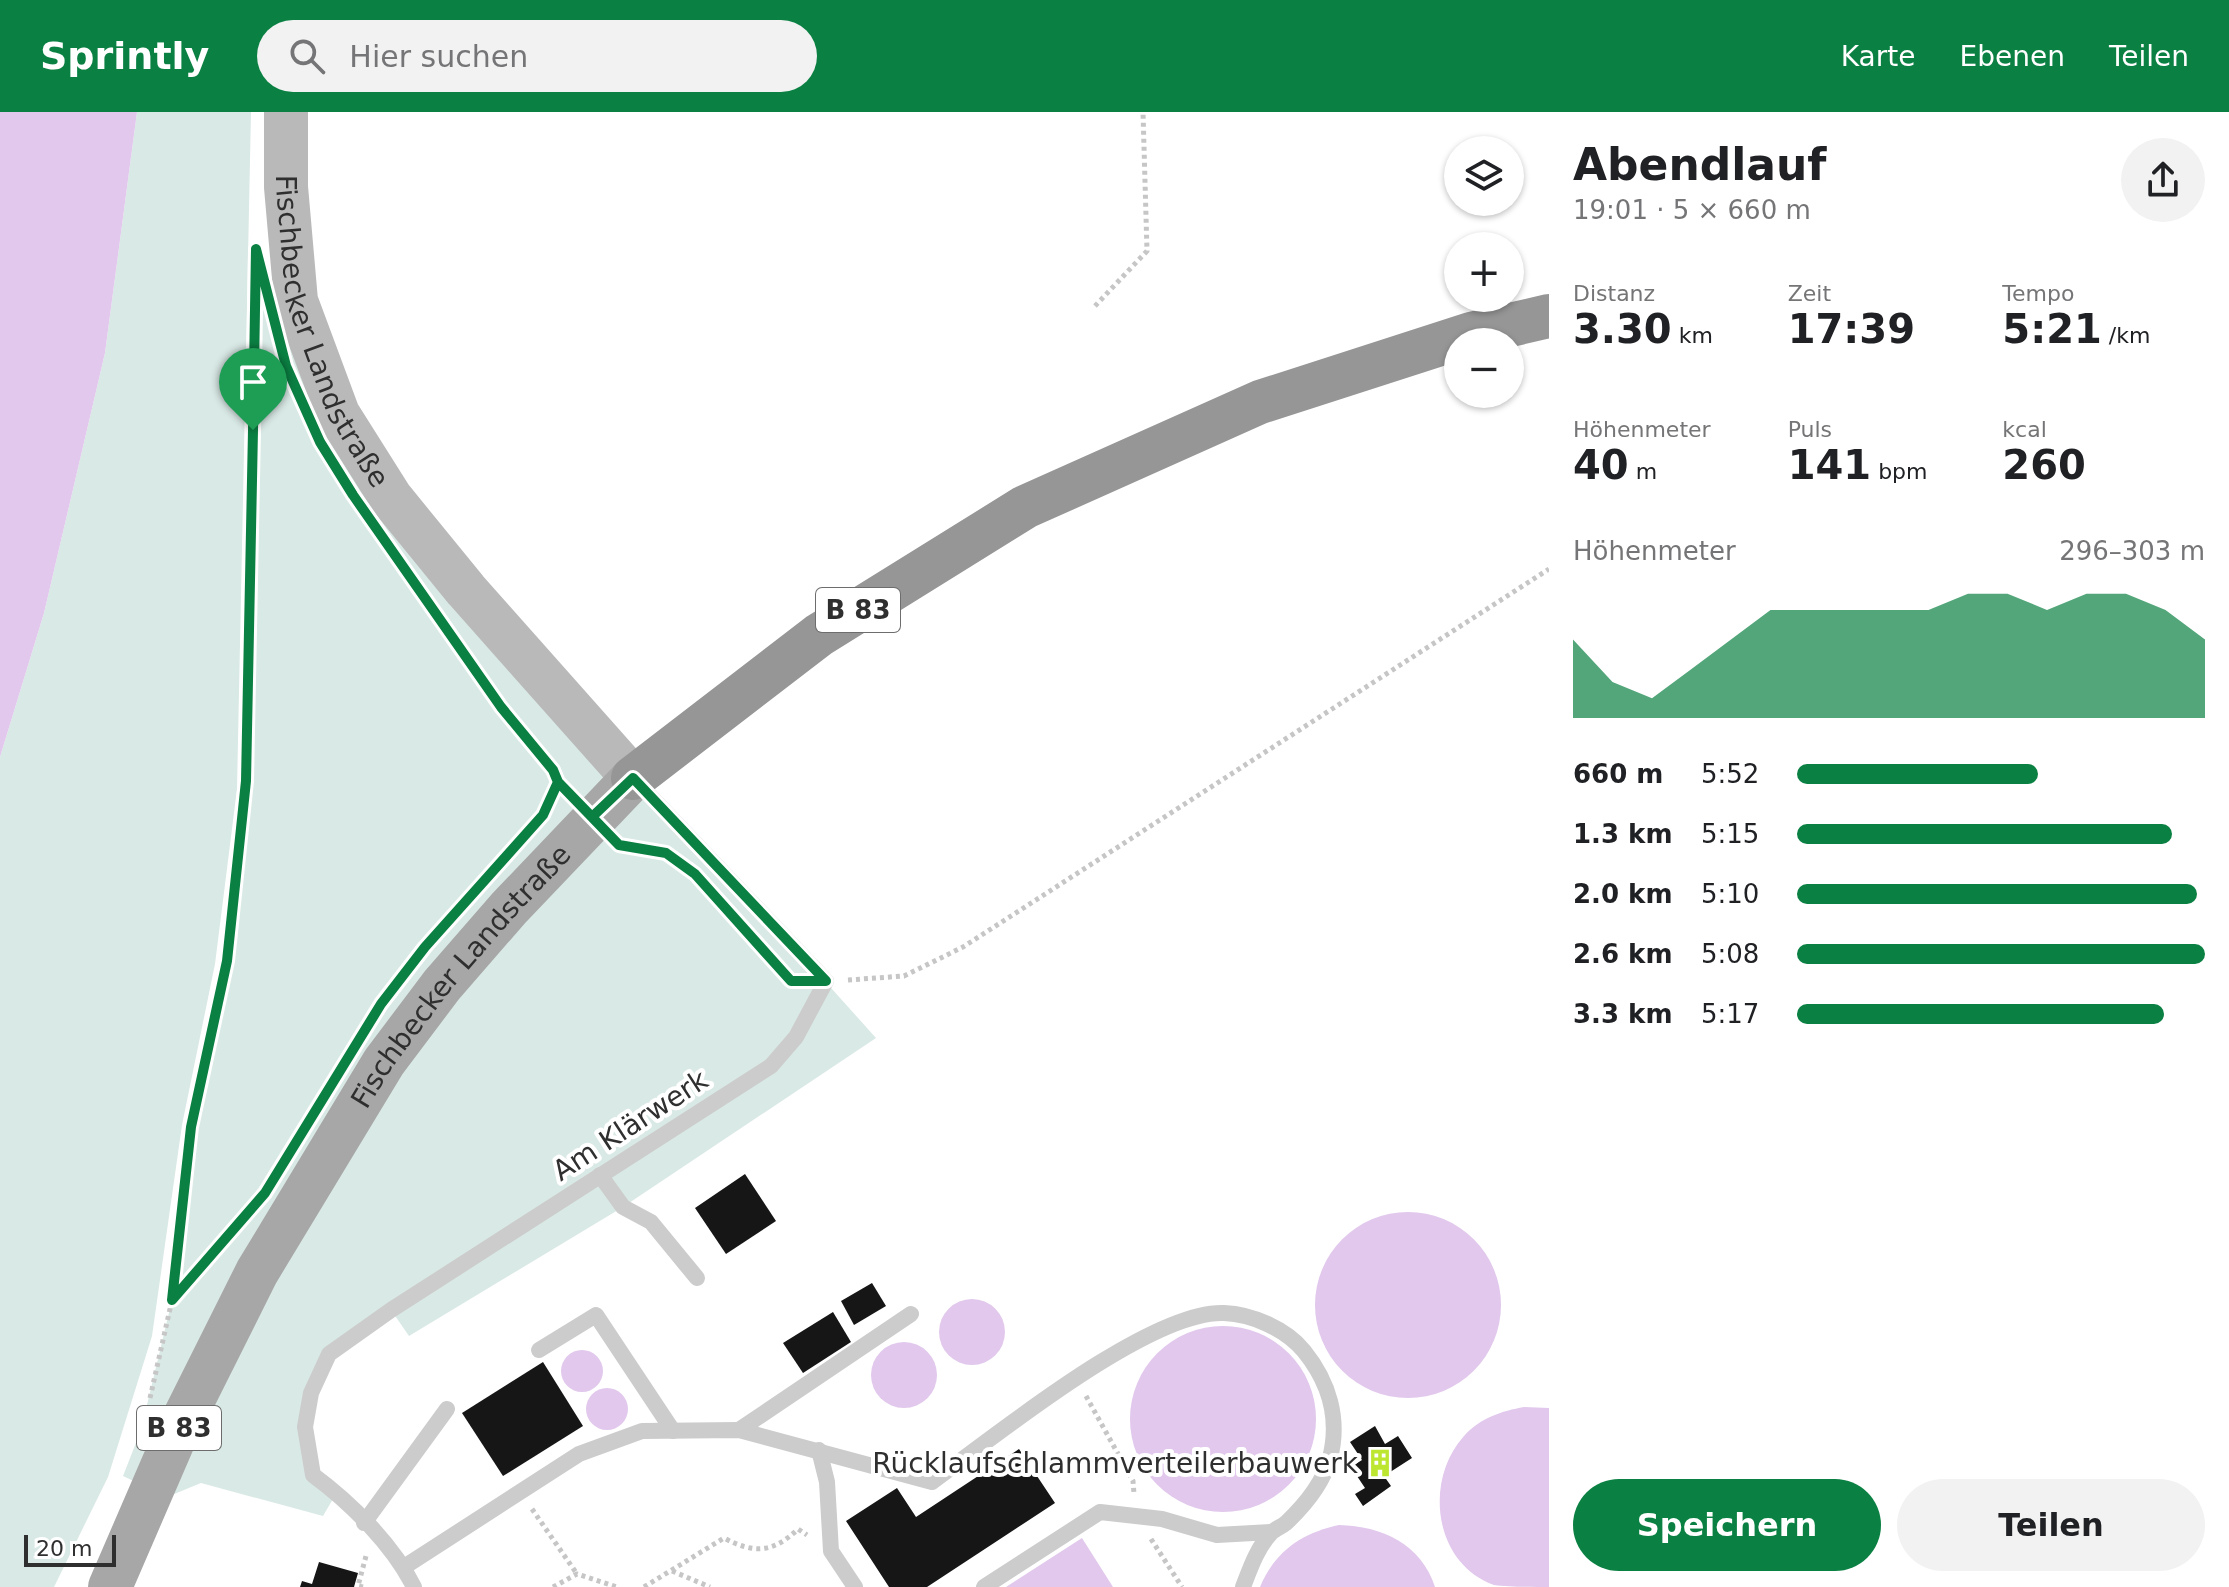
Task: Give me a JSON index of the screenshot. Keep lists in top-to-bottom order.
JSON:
{
  "streets": {
    "highway": ["B 83"],
    "main road": ["Fischbecker Landstraße"],
    "lane": ["Am Klärwerk"]
  },
  "crossings": [
    ["Fischbecker Landstraße", "B 83"]
  ],
  "places": {
    "building": ["Rücklaufschlammverteilerbauwerk"]
  },
  "scale_bar": "20 m",
  "page": {
    "header": "Sprintly",
    "search": "Hier suchen",
    "nav": ["Karte", "Ebenen", "Teilen"],
    "heading": ["Abendlauf", "19:01 · 5 × 660 m"],
    "map_buttons": ["+", "−"],
    "stats": [
      ["Distanz", "3.30 km"],
      ["Zeit", "17:39"],
      ["Tempo", "5:21 /km"],
      ["Höhenmeter", "40 m"],
      ["Puls", "141 bpm"],
      ["kcal", "260"]
    ],
    "chart": ["Höhenmeter", "296–303 m"],
    "list": [
      {
        "name": "660 m",
        "note": "5:52"
      },
      {
        "name": "1.3 km",
        "note": "5:15"
      },
      {
        "name": "2.0 km",
        "note": "5:10"
      },
      {
        "name": "2.6 km",
        "note": "5:08"
      },
      {
        "name": "3.3 km",
        "note": "5:17"
      }
    ],
    "buttons": ["Speichern", "Teilen"],
    "scale": "20 m"
  }
}
